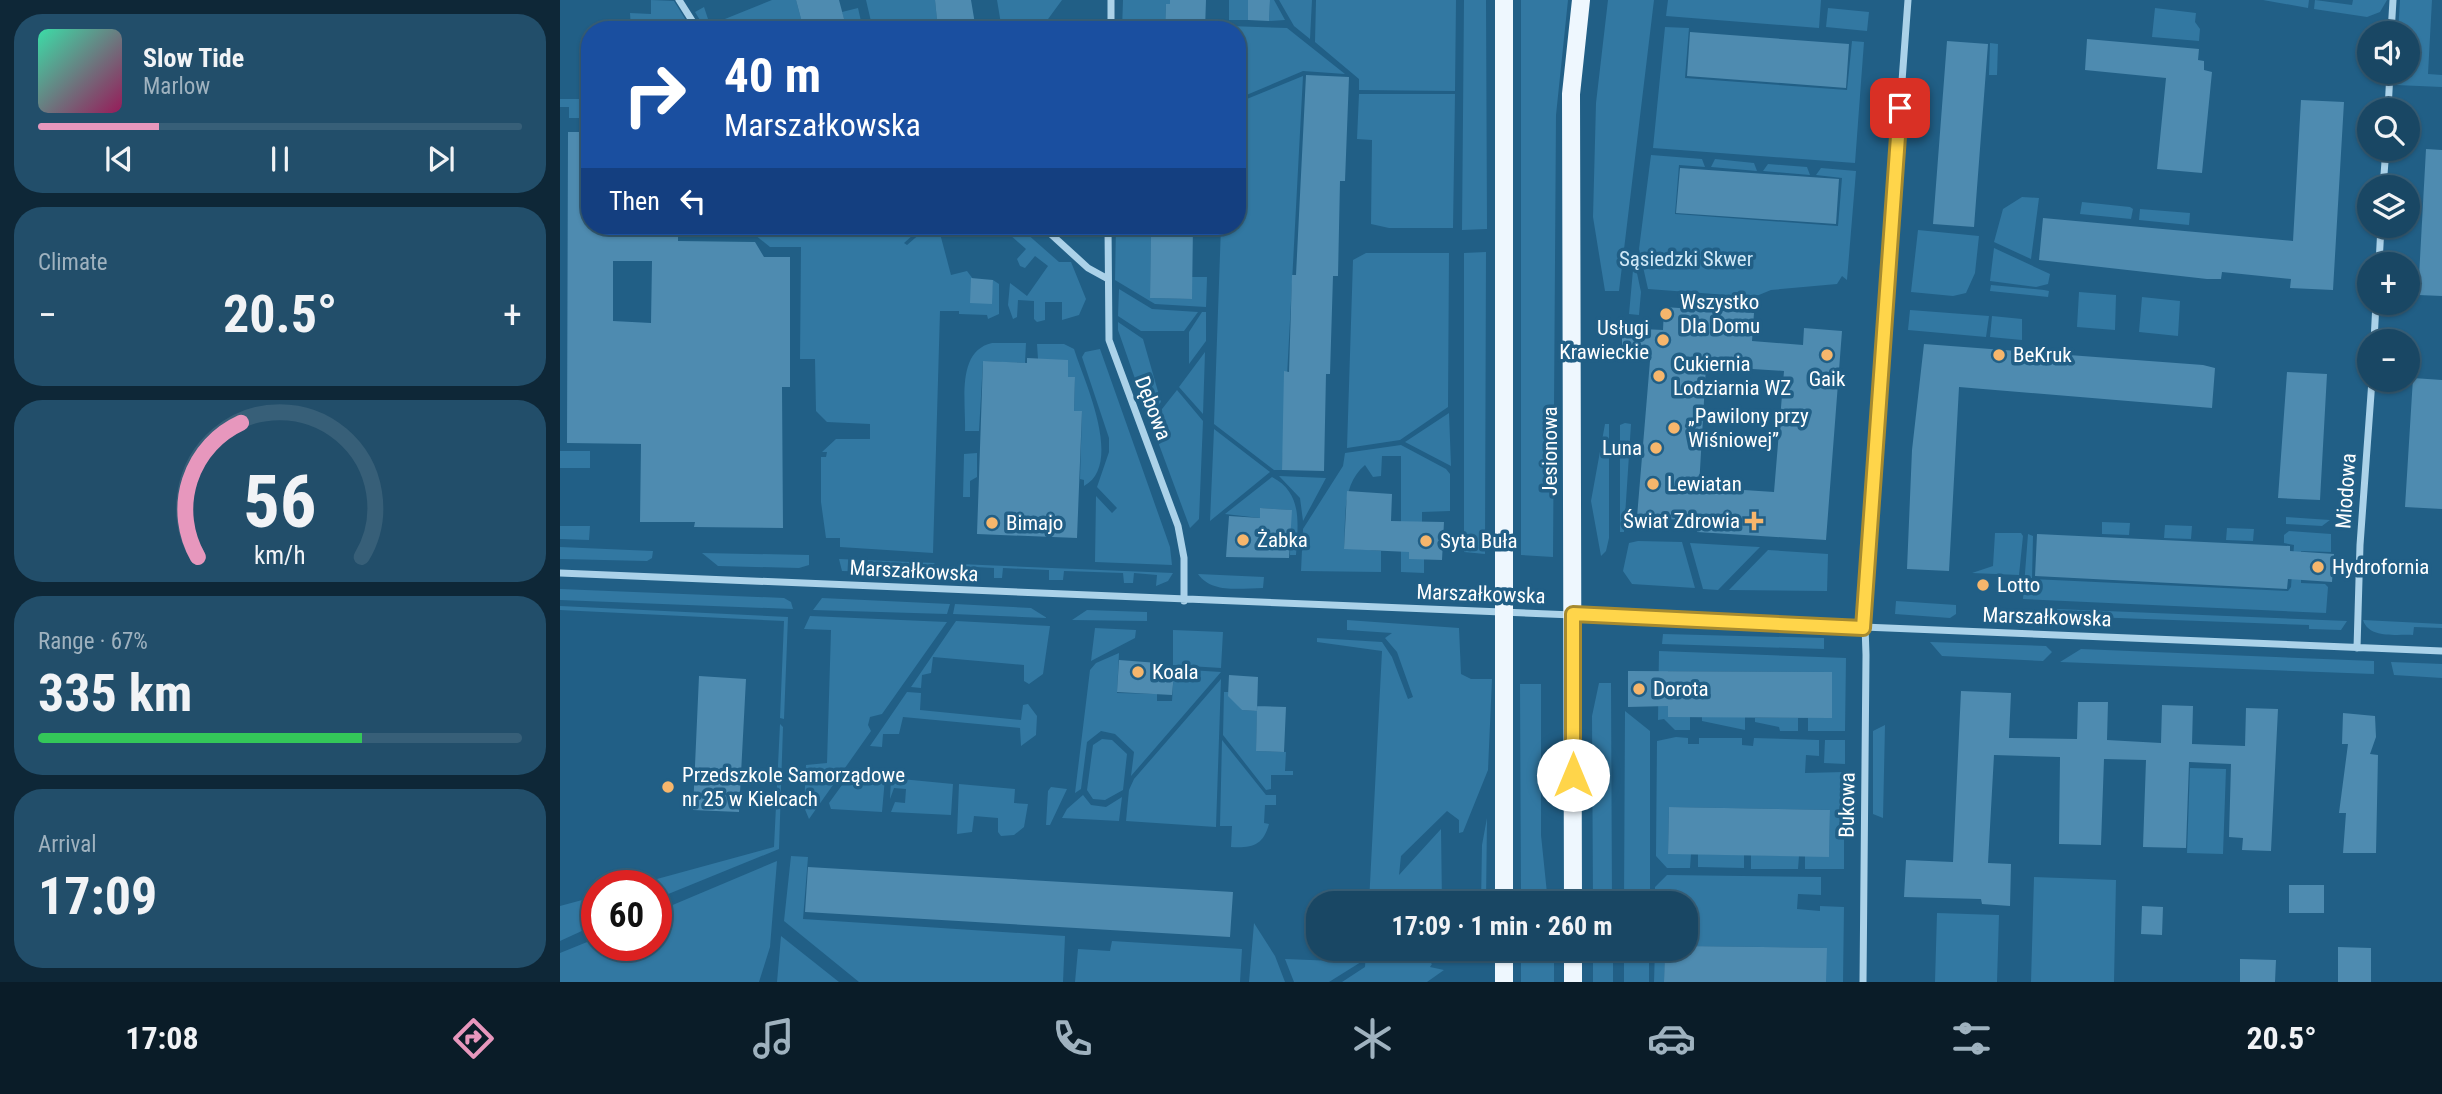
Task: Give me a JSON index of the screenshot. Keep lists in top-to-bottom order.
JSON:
{
  "streets": {
    "main road": ["Jesionowa"],
    "street": [
      "Dębowa",
      "Miodowa",
      "Marszałkowska",
      "Bukowa"
    ]
  },
  "crossings": [
    ["Dębowa", "Marszałkowska"],
    ["Jesionowa", "Marszałkowska"],
    ["Miodowa", "Marszałkowska"],
    ["Marszałkowska", "Bukowa"]
  ],
  "parks": ["Sąsiedzki Skwer"],
  "places": {
    "other": [
      "Wszystko Dla Domu",
      "Usługi Krawieckie",
      "Gaik",
      "BeKruk",
      "Cukiernia Lodziarnia WZ",
      "„Pawilony przy Wiśniowej”",
      "Luna",
      "Lewiatan",
      "Bimajo",
      "Żabka",
      "Syta Buła",
      "Hydrofornia",
      "Lotto",
      "Koala",
      "Dorota",
      "Przedszkole Samorządowe nr 25 w Kielcach"
    ],
    "health": ["Świat Zdrowia"]
  },
  "page": {
    "map_buttons": ["+", "−"],
    "turn": ["40 m", "Marszałkowska"],
    "song": ["Slow Tide", "Marlow"],
    "then": "Then",
    "tile": [
      "Climate",
      ["Range · 67%", "335 km"],
      ["Arrival", "17:09"]
    ],
    "heat": ["−", "20.5°", "+"],
    "limit": "60",
    "trip": "17:09 · 1 min · 260 m",
    "tabs": ["17:08", "20.5°"],
    "gauge": ["56", "km/h"]
  }
}
